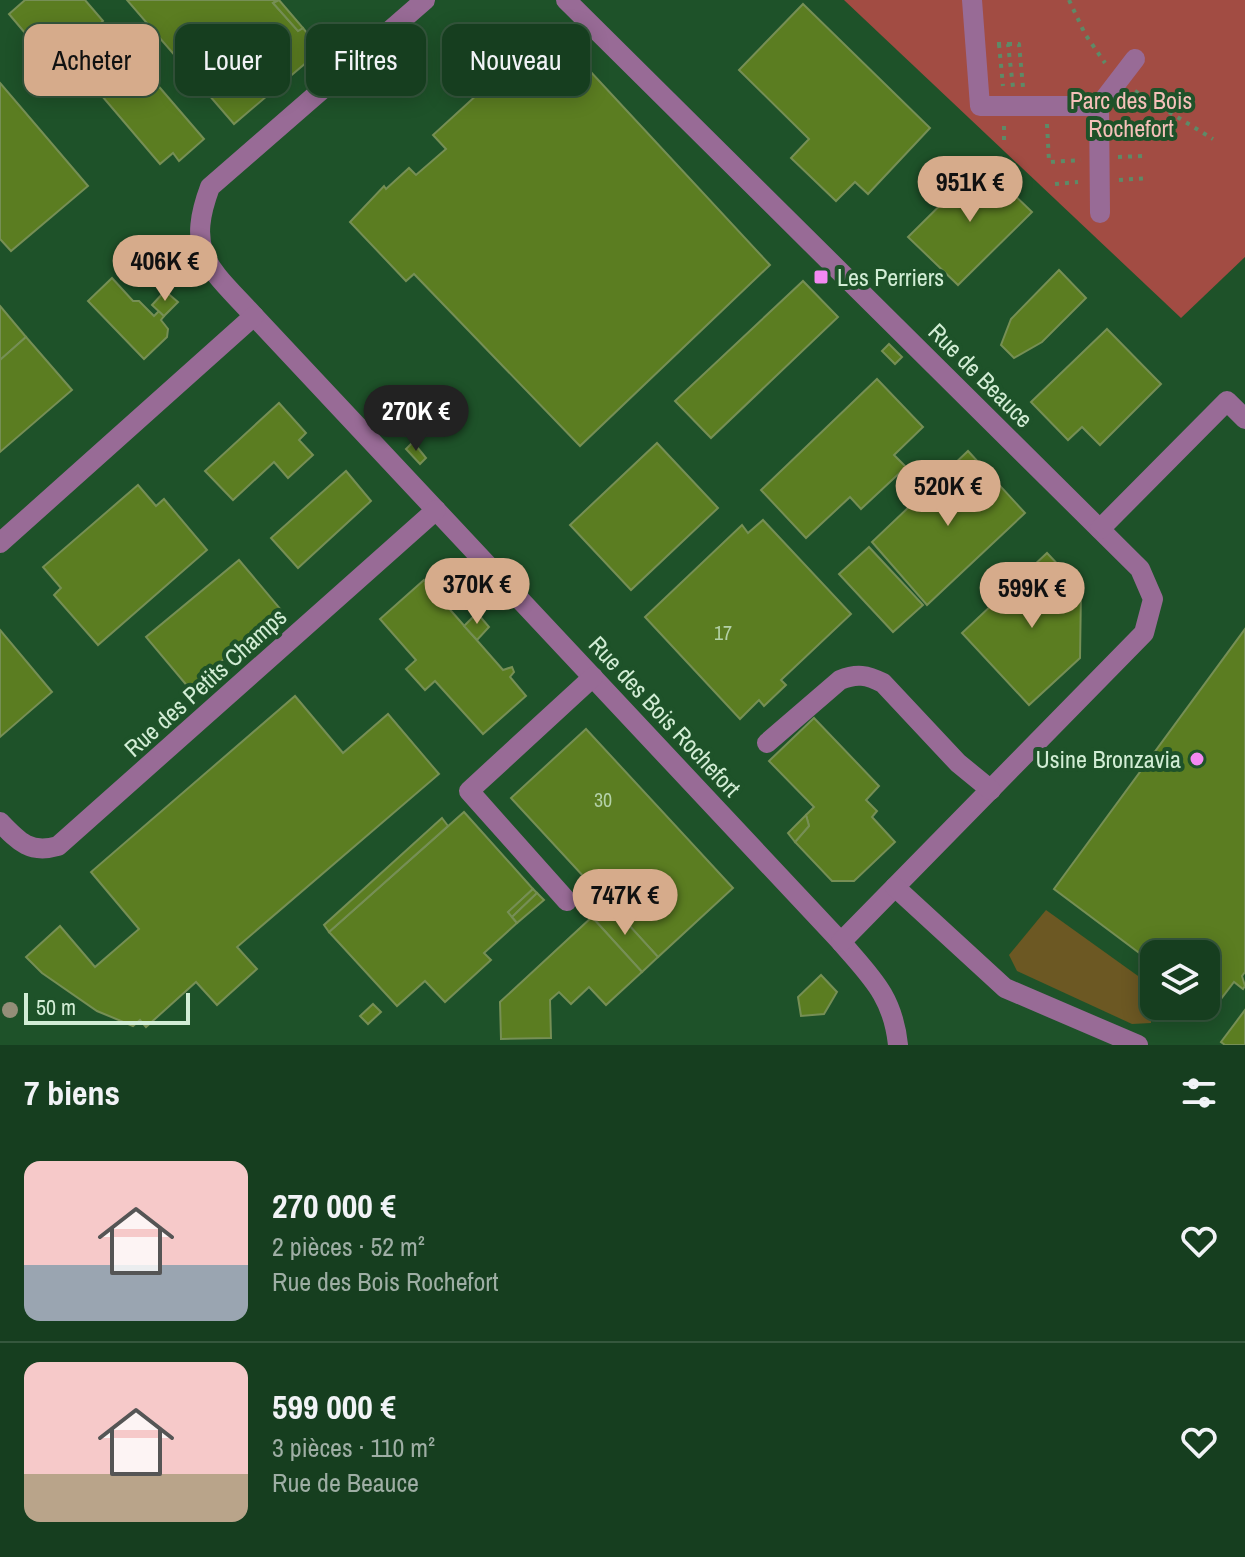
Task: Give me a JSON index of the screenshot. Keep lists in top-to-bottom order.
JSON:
{
  "streets": {
    "street": ["Rue de Beauce", "Rue des Petits Champs", "Rue des Bois Rochefort"]
  },
  "crossings": [
    ["Rue de Beauce", "Rue des Bois Rochefort"],
    ["Rue des Petits Champs", "Rue des Bois Rochefort"]
  ],
  "parks": ["Parc des Bois Rochefort"],
  "places": {
    "transit": ["Les Perriers"],
    "other": ["Usine Bronzavia"]
  },
  "house_numbers": ["17", "30"],
  "scale_bar": "50 m",
  "page": {
    "chip": [
      "Acheter",
      "Louer",
      "Filtres",
      "Nouveau"
    ],
    "price": [
      "951K €",
      "406K €",
      "270K €",
      "520K €",
      "370K €",
      "599K €",
      "747K €"
    ],
    "scale": "50 m",
    "heading": "7 biens",
    "list": [
      {
        "name": "270 000 €",
        "note": "2 pièces · 52 m² · Rue des Bois Rochefort"
      },
      {
        "name": "599 000 €",
        "note": "3 pièces · 110 m² · Rue de Beauce"
      }
    ]
  }
}
